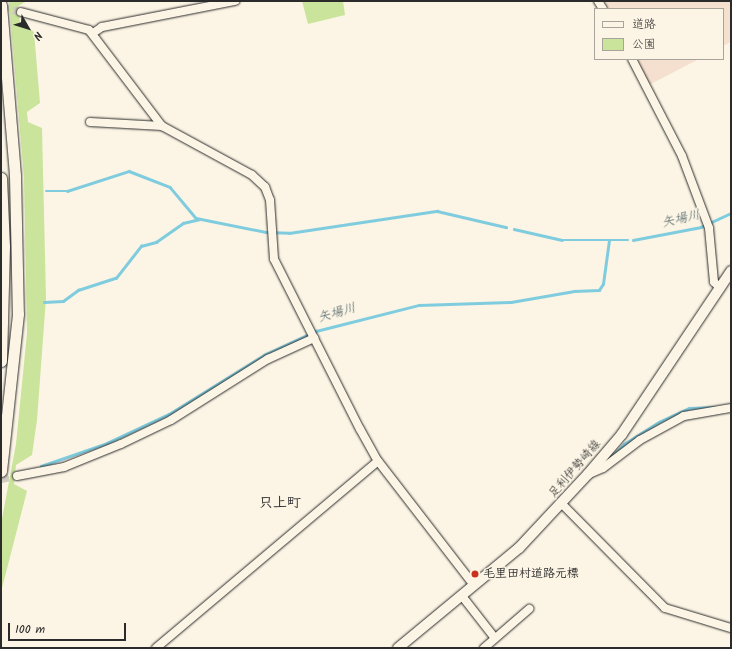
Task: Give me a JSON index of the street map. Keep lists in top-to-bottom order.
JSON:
{
  "streets": {
    "main road": ["足利伊勢崎線"]
  },
  "districts": ["只上町"],
  "water": ["矢場川"],
  "places": ["毛里田村道路元標"],
  "legend": ["道路", "公園"],
  "scale_bar": "100 m",
  "north": "bottom right"
}
